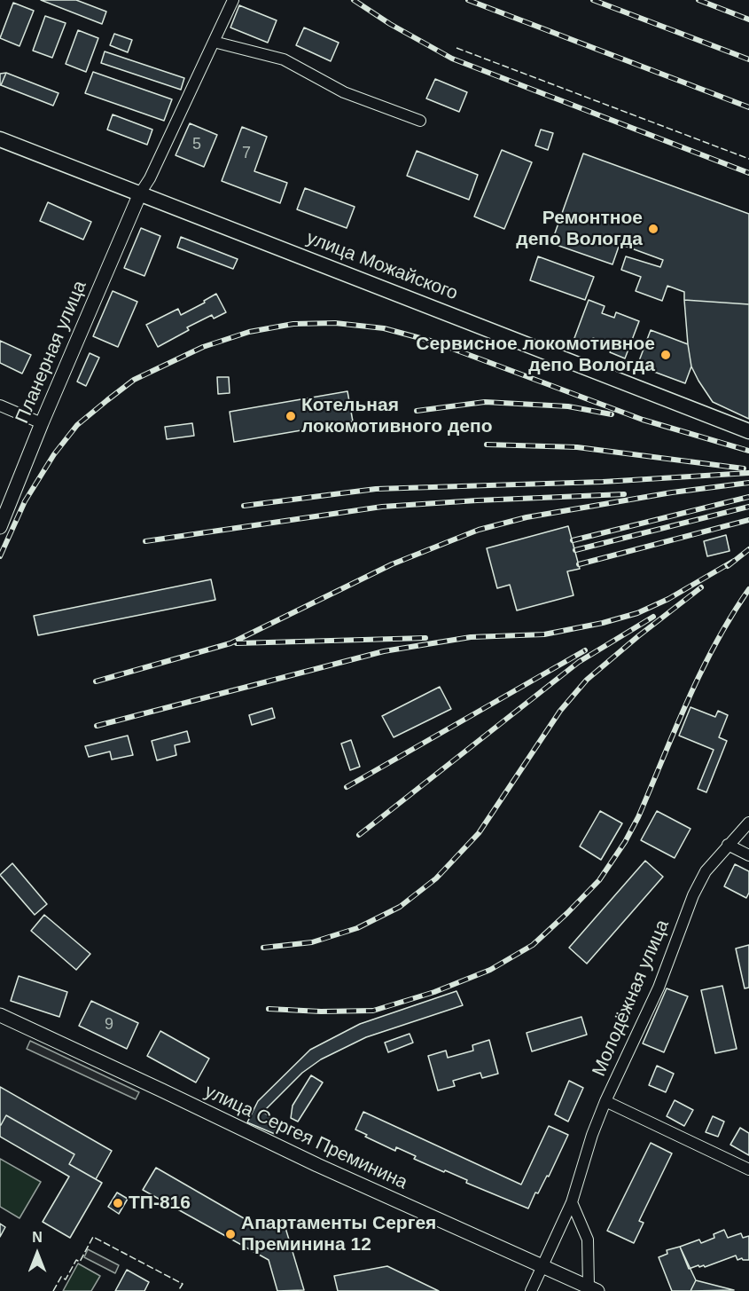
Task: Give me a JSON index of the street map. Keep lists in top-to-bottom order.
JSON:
{
  "streets": {
    "main road": ["улица Можайского"],
    "street": ["Планерная улица", "Молодёжная улица", "улица Сергея Преминина"]
  },
  "crossings": [
    ["улица Можайского", "Планерная улица"],
    ["Молодёжная улица", "улица Сергея Преминина"]
  ],
  "places": [
    "Ремонтное депо Вологда",
    "Сервисное локомотивное депо Вологда",
    "Котельная локомотивного депо",
    "ТП-816",
    "Апартаменты Сергея Преминина 12"
  ],
  "house_numbers": ["5", "7", "9"],
  "north": "top"
}
